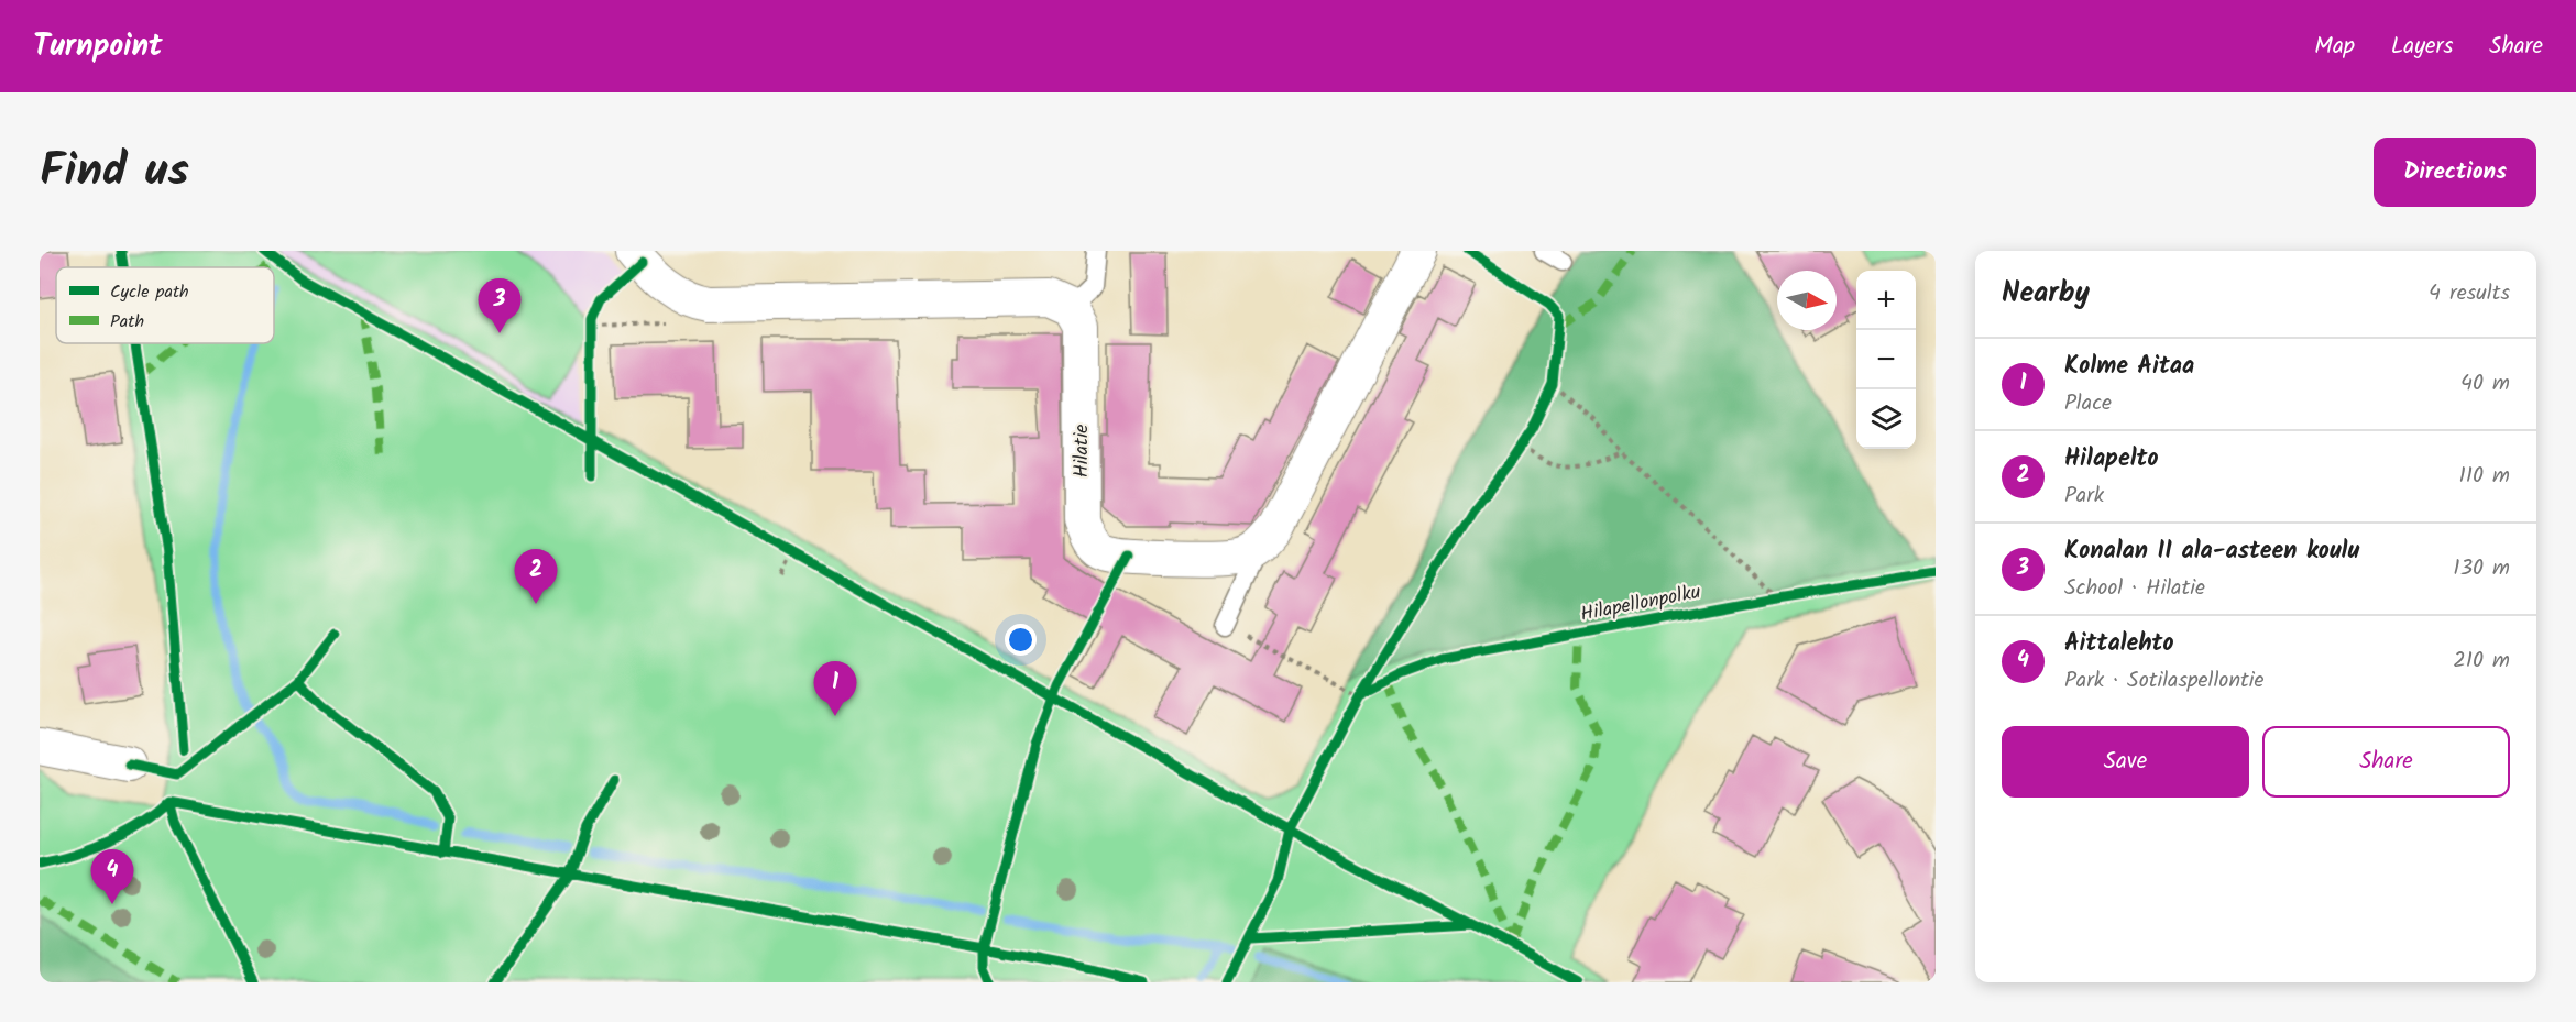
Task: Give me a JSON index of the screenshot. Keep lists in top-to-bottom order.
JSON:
{
  "streets": {
    "street": ["Hilatie"],
    "cycle path": ["Hilapellonpolku"]
  },
  "legend": ["Cycle path", "Path"],
  "north": "right",
  "page": {
    "header": "Turnpoint",
    "nav": ["Map", "Layers", "Share"],
    "title": "Find us",
    "buttons": [
      "Directions",
      ["Save", "Share"]
    ],
    "heading": ["Nearby", "4 results"],
    "map_buttons": ["+", "−"],
    "pins": [
      "3",
      "2",
      "1",
      "4"
    ],
    "list": [
      {
        "mark": "1",
        "name": "Kolme Aitaa",
        "note": "Place",
        "value": "40 m"
      },
      {
        "mark": "2",
        "name": "Hilapelto",
        "note": "Park",
        "value": "110 m"
      },
      {
        "mark": "3",
        "name": "Konalan II ala-asteen koulu",
        "note": "School · Hilatie",
        "value": "130 m"
      },
      {
        "mark": "4",
        "name": "Aittalehto",
        "note": "Park · Sotilaspellontie",
        "value": "210 m"
      }
    ]
  }
}
